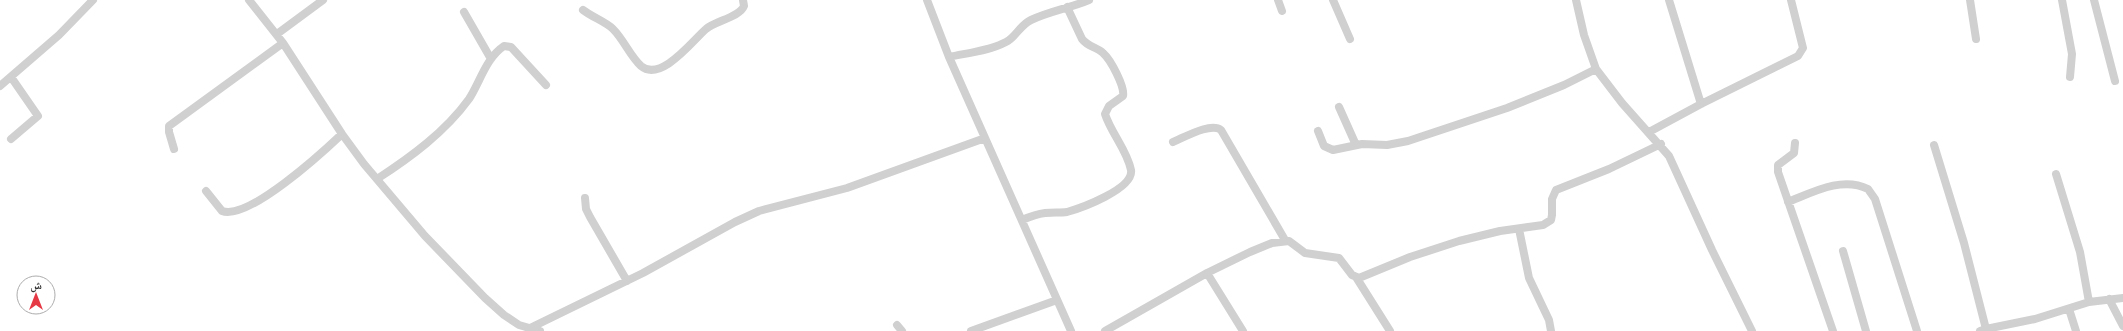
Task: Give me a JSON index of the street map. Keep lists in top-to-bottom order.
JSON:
{
  "north": "top"
}
